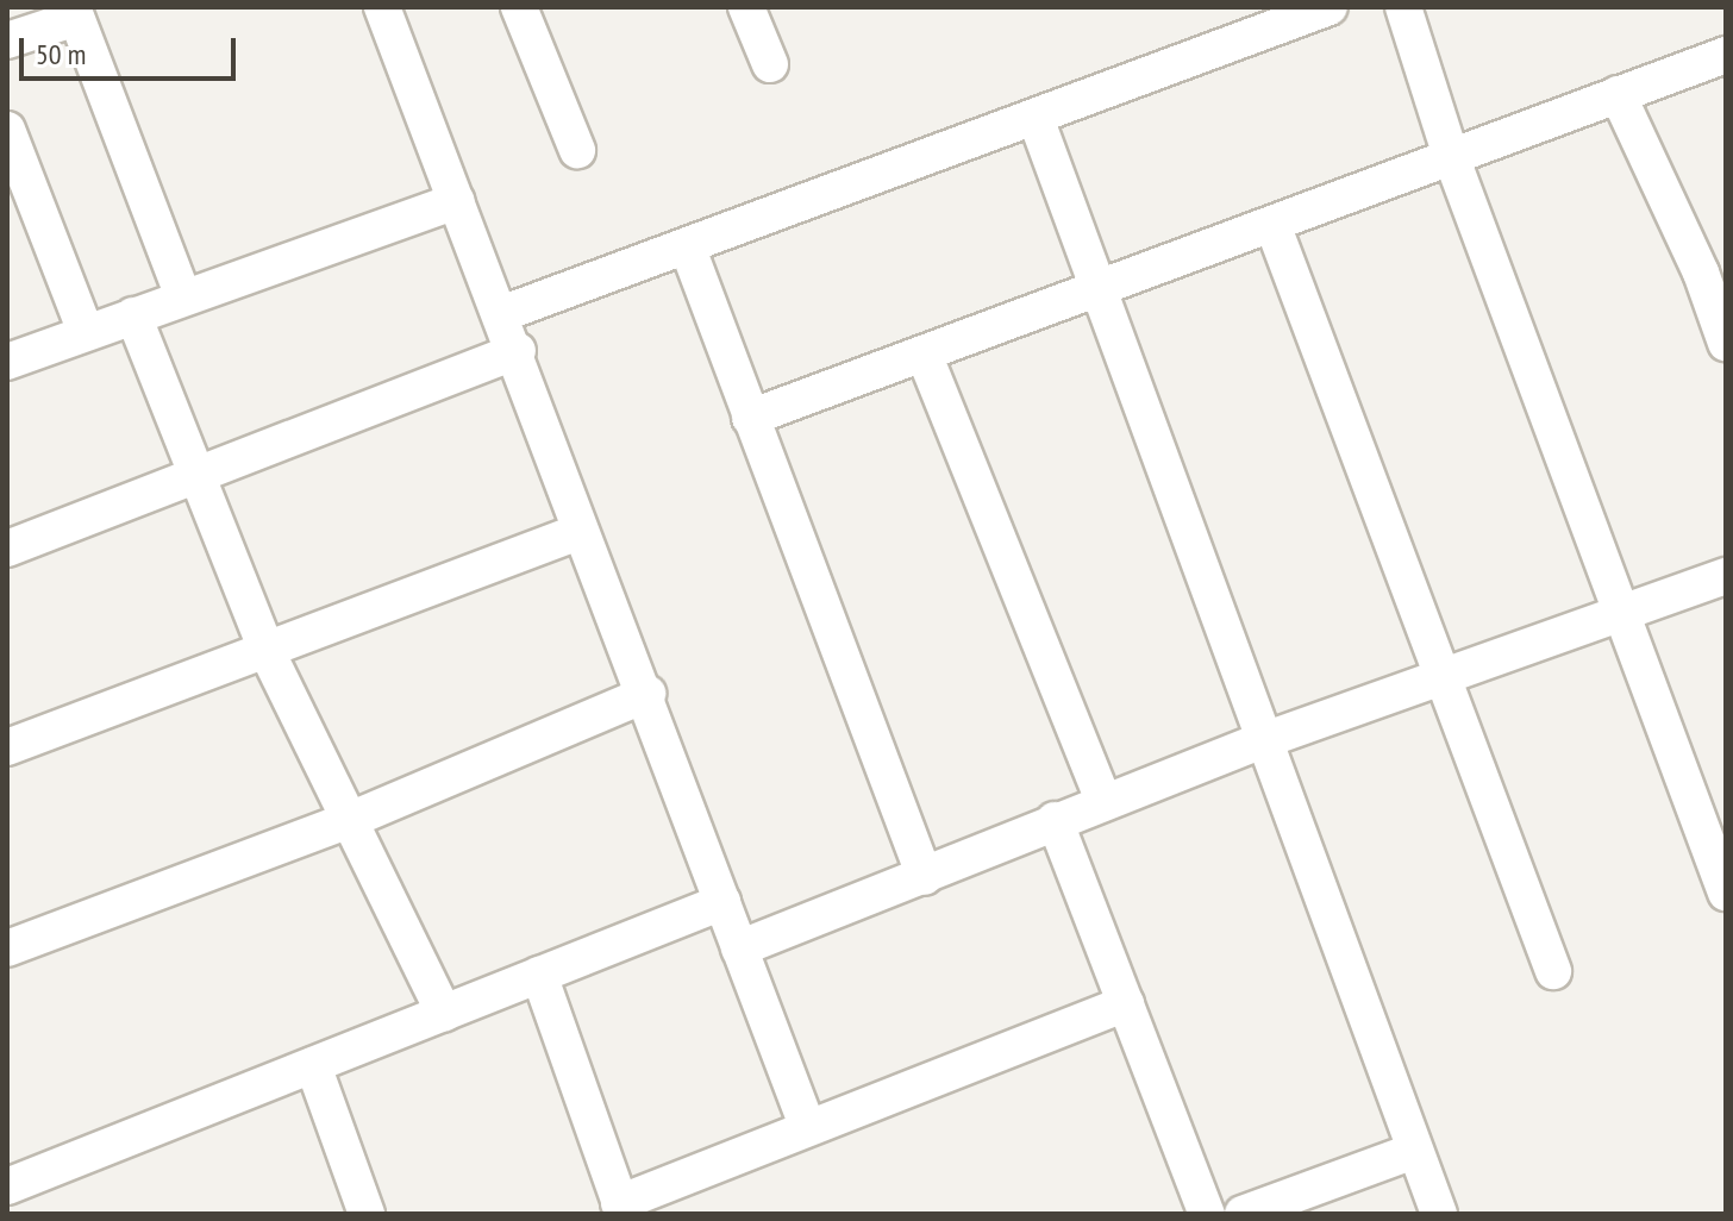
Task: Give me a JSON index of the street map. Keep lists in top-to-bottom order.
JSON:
{
  "scale_bar": "50 m"
}
